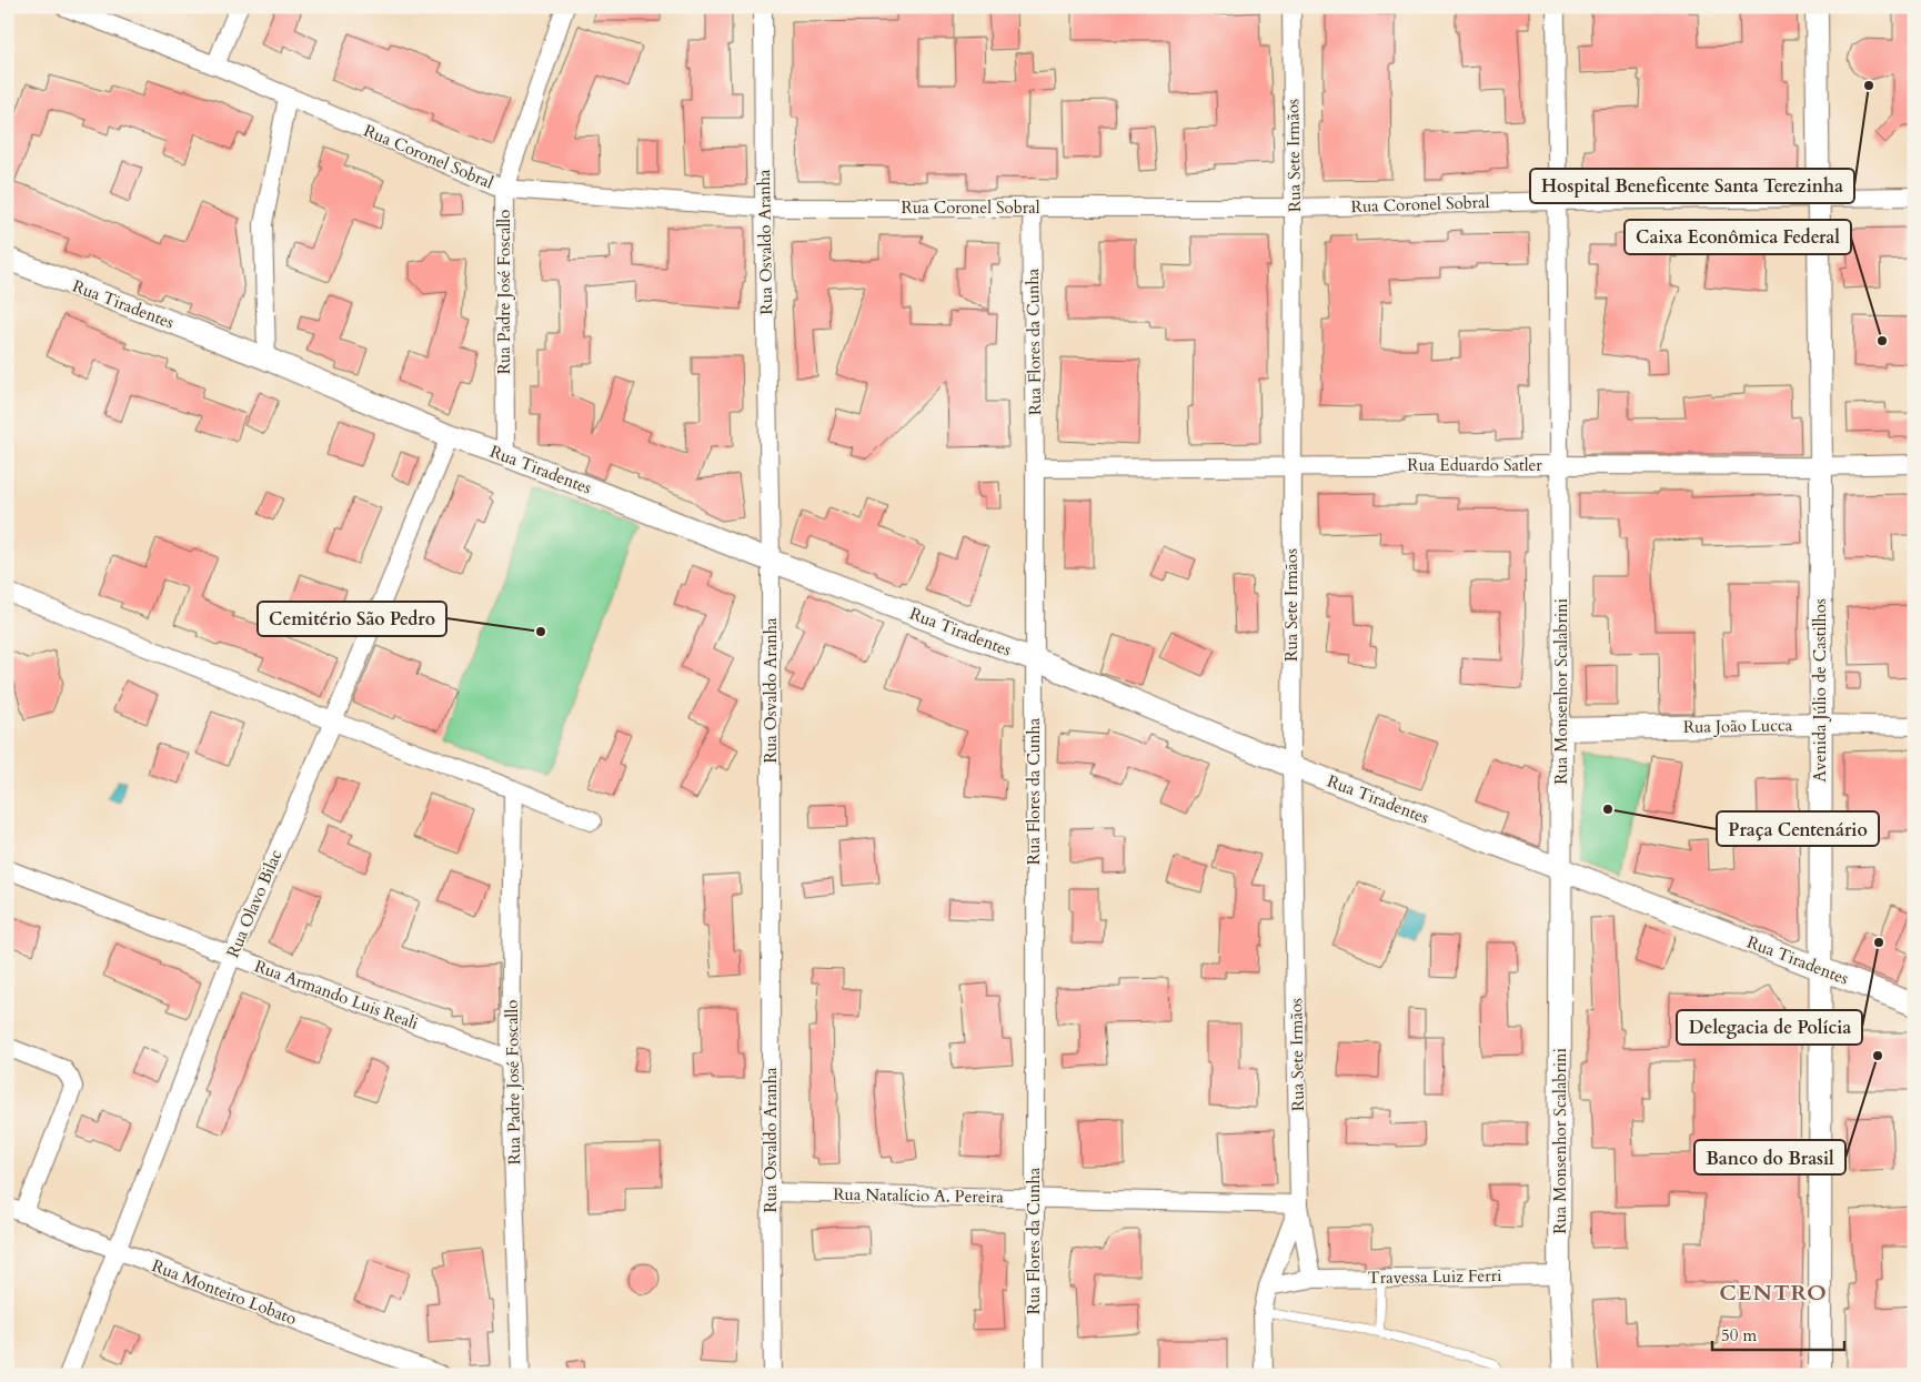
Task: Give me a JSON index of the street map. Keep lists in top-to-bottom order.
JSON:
{
  "streets": {
    "street": [
      "Rua Sete Irmãos",
      "Rua Coronel Sobral",
      "Rua Osvaldo Aranha",
      "Rua Padre José Foscallo",
      "Rua Tiradentes",
      "Rua Flores da Cunha",
      "Rua Eduardo Satler",
      "Avenida Júlio de Castilhos",
      "Rua Monsenhor Scalabrini",
      "Rua João Lucca",
      "Rua Olavo Bilac",
      "Rua Armando Luis Reali",
      "Rua Natalício A. Pereira",
      "Travessa Luiz Ferri",
      "Rua Monteiro Lobato"
    ]
  },
  "crossings": [
    ["Rua Sete Irmãos", "Rua Coronel Sobral"],
    ["Rua Sete Irmãos", "Rua Tiradentes"],
    ["Rua Sete Irmãos", "Rua Eduardo Satler"],
    ["Rua Sete Irmãos", "Rua Natalício A. Pereira"],
    ["Rua Coronel Sobral", "Rua Osvaldo Aranha"],
    ["Rua Coronel Sobral", "Rua Padre José Foscallo"],
    ["Rua Coronel Sobral", "Rua Flores da Cunha"],
    ["Rua Coronel Sobral", "Avenida Júlio de Castilhos"],
    ["Rua Coronel Sobral", "Rua Monsenhor Scalabrini"],
    ["Rua Osvaldo Aranha", "Rua Tiradentes"],
    ["Rua Osvaldo Aranha", "Rua Natalício A. Pereira"],
    ["Rua Padre José Foscallo", "Rua Tiradentes"],
    ["Rua Padre José Foscallo", "Rua Armando Luis Reali"],
    ["Rua Tiradentes", "Rua Flores da Cunha"],
    ["Rua Tiradentes", "Avenida Júlio de Castilhos"],
    ["Rua Tiradentes", "Rua Monsenhor Scalabrini"],
    ["Rua Tiradentes", "Rua Olavo Bilac"],
    ["Rua Flores da Cunha", "Rua Eduardo Satler"],
    ["Rua Flores da Cunha", "Rua Natalício A. Pereira"],
    ["Rua Eduardo Satler", "Avenida Júlio de Castilhos"],
    ["Rua Eduardo Satler", "Rua Monsenhor Scalabrini"],
    ["Avenida Júlio de Castilhos", "Rua João Lucca"],
    ["Rua Monsenhor Scalabrini", "Rua João Lucca"],
    ["Rua Monsenhor Scalabrini", "Travessa Luiz Ferri"],
    ["Rua Olavo Bilac", "Rua Armando Luis Reali"],
    ["Rua Olavo Bilac", "Rua Monteiro Lobato"]
  ],
  "districts": ["CENTRO"],
  "places": [
    "Hospital Beneficente Santa Terezinha",
    "Caixa Econômica Federal",
    "Cemitério São Pedro",
    "Praça Centenário",
    "Delegacia de Polícia",
    "Banco do Brasil"
  ],
  "scale_bar": "50 m"
}
